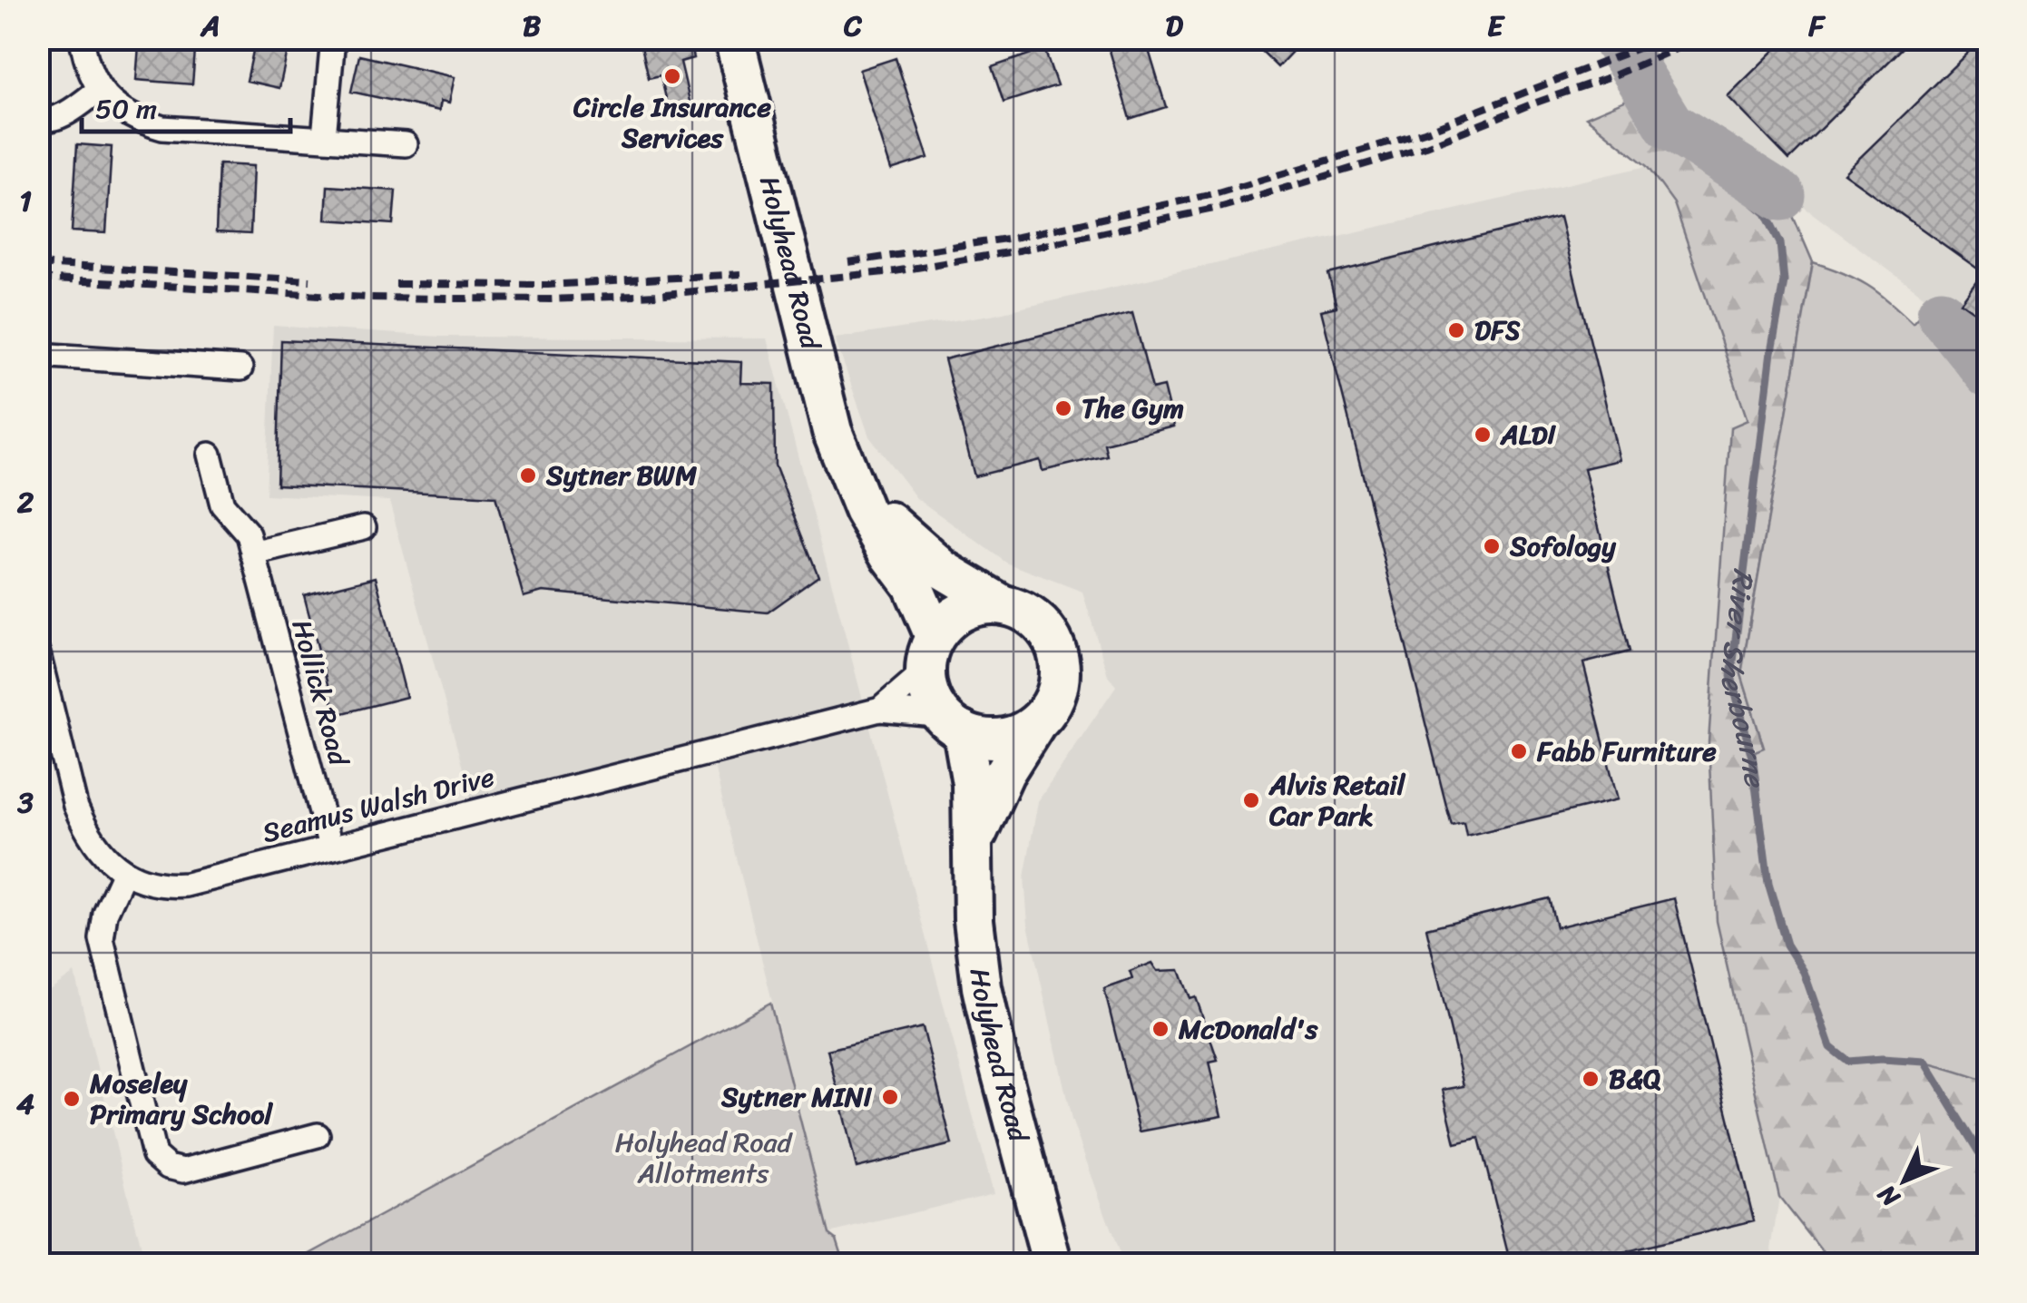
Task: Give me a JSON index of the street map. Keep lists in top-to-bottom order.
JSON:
{
  "streets": {
    "highway": ["Holyhead Road"],
    "street": ["Hollick Road", "Seamus Walsh Drive"]
  },
  "crossings": [
    ["Hollick Road", "Seamus Walsh Drive"]
  ],
  "water": ["River Sherbourne"],
  "parks": ["Holyhead Road Allotments"],
  "places": [
    "Circle Insurance Services",
    "DFS",
    "The Gym",
    "ALDI",
    "Sytner BWM",
    "Sofology",
    "Fabb Furniture",
    "Alvis Retail Car Park",
    "McDonald's",
    "B&Q",
    "Sytner MINI",
    "Moseley Primary School"
  ],
  "scale_bar": "50 m",
  "north": "bottom left",
  "grid": {
    "columns": [
      "A",
      "B",
      "C",
      "D",
      "E",
      "F"
    ],
    "rows": [
      "1",
      "2",
      "3",
      "4"
    ]
  }
}
